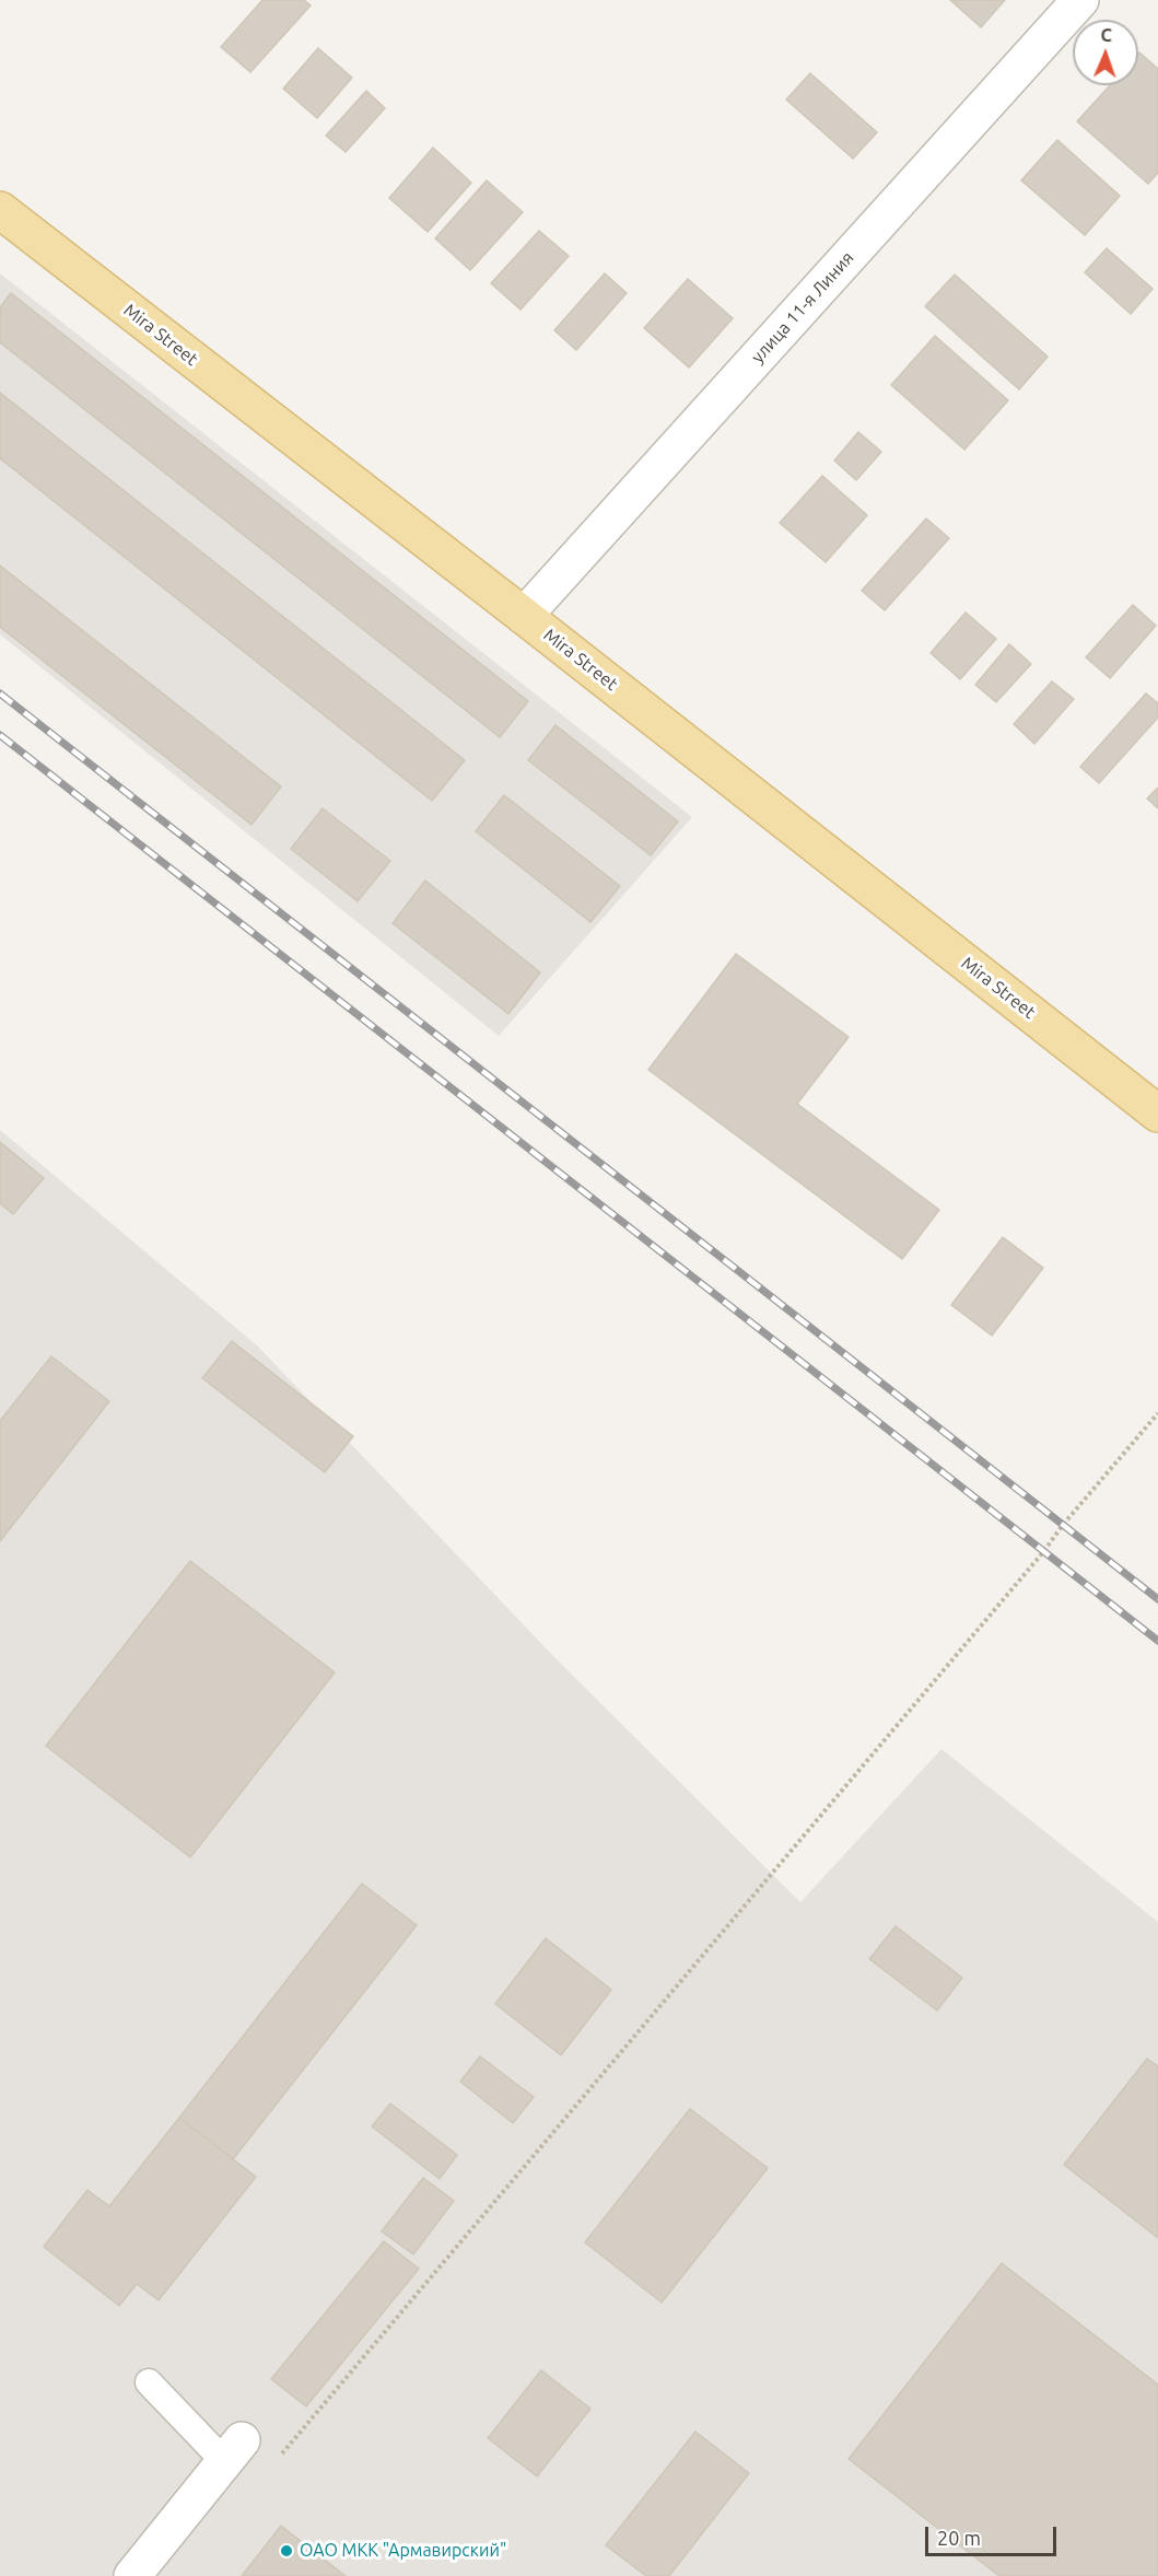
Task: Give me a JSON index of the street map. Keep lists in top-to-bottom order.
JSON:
{
  "streets": {
    "main road": ["Mira Street"],
    "street": ["улица 11-я Линия"]
  },
  "crossings": [
    ["улица 11-я Линия", "Mira Street"]
  ],
  "places": ["ОАО МКК \"Армавирский\""],
  "scale_bar": "20 m",
  "north": "top"
}
